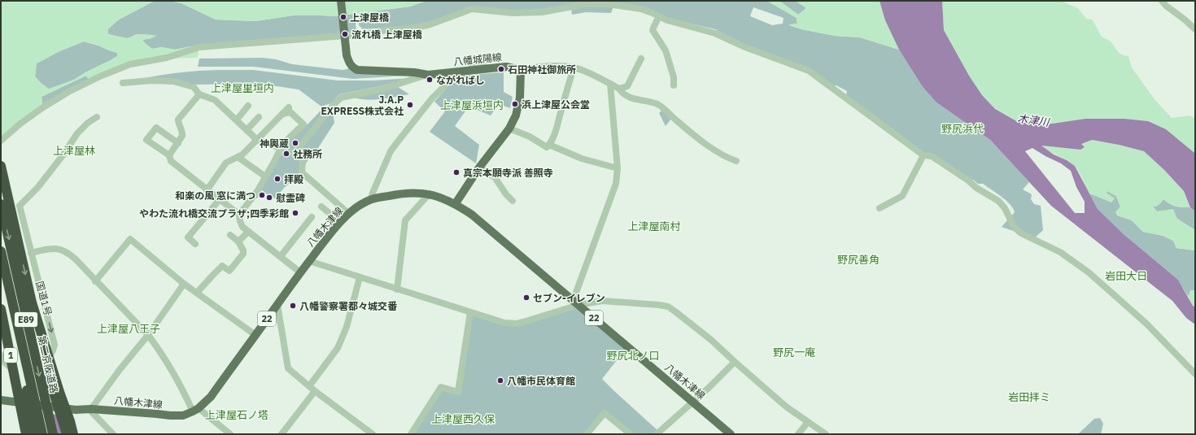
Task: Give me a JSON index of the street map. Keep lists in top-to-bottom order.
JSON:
{
  "streets": {
    "highway": [
      "国道1号",
      "E89",
      "1",
      "第二京阪道路"
    ],
    "main road": ["八幡城陽線", "八幡木津線", "22"]
  },
  "crossings": [
    ["八幡木津線", "国道1号"],
    ["八幡木津線", "1"]
  ],
  "districts": [
    "上津屋里垣内",
    "上津屋浜垣内",
    "野尻浜代",
    "上津屋林",
    "上津屋南村",
    "野尻善角",
    "岩田大日",
    "上津屋八王子",
    "野尻一庵",
    "野尻北ノ口",
    "岩田拝ミ",
    "上津屋石ノ塔",
    "上津屋西久保"
  ],
  "water": ["木津川"],
  "places": [
    "上津屋橋",
    "流れ橋 上津屋橋",
    "石田神社御旅所",
    "ながればし",
    "浜上津屋公会堂",
    "J.A.P EXPRESS株式会社",
    "神輿蔵",
    "社務所",
    "真宗本願寺派 善照寺",
    "拝殿",
    "和楽の風 窓に満つ",
    "慰霊碑",
    "やわた流れ橋交流プラザ;四季彩館",
    "セブン-イレブン",
    "八幡警察署都々城交番",
    "八幡市民体育館"
  ]
}
